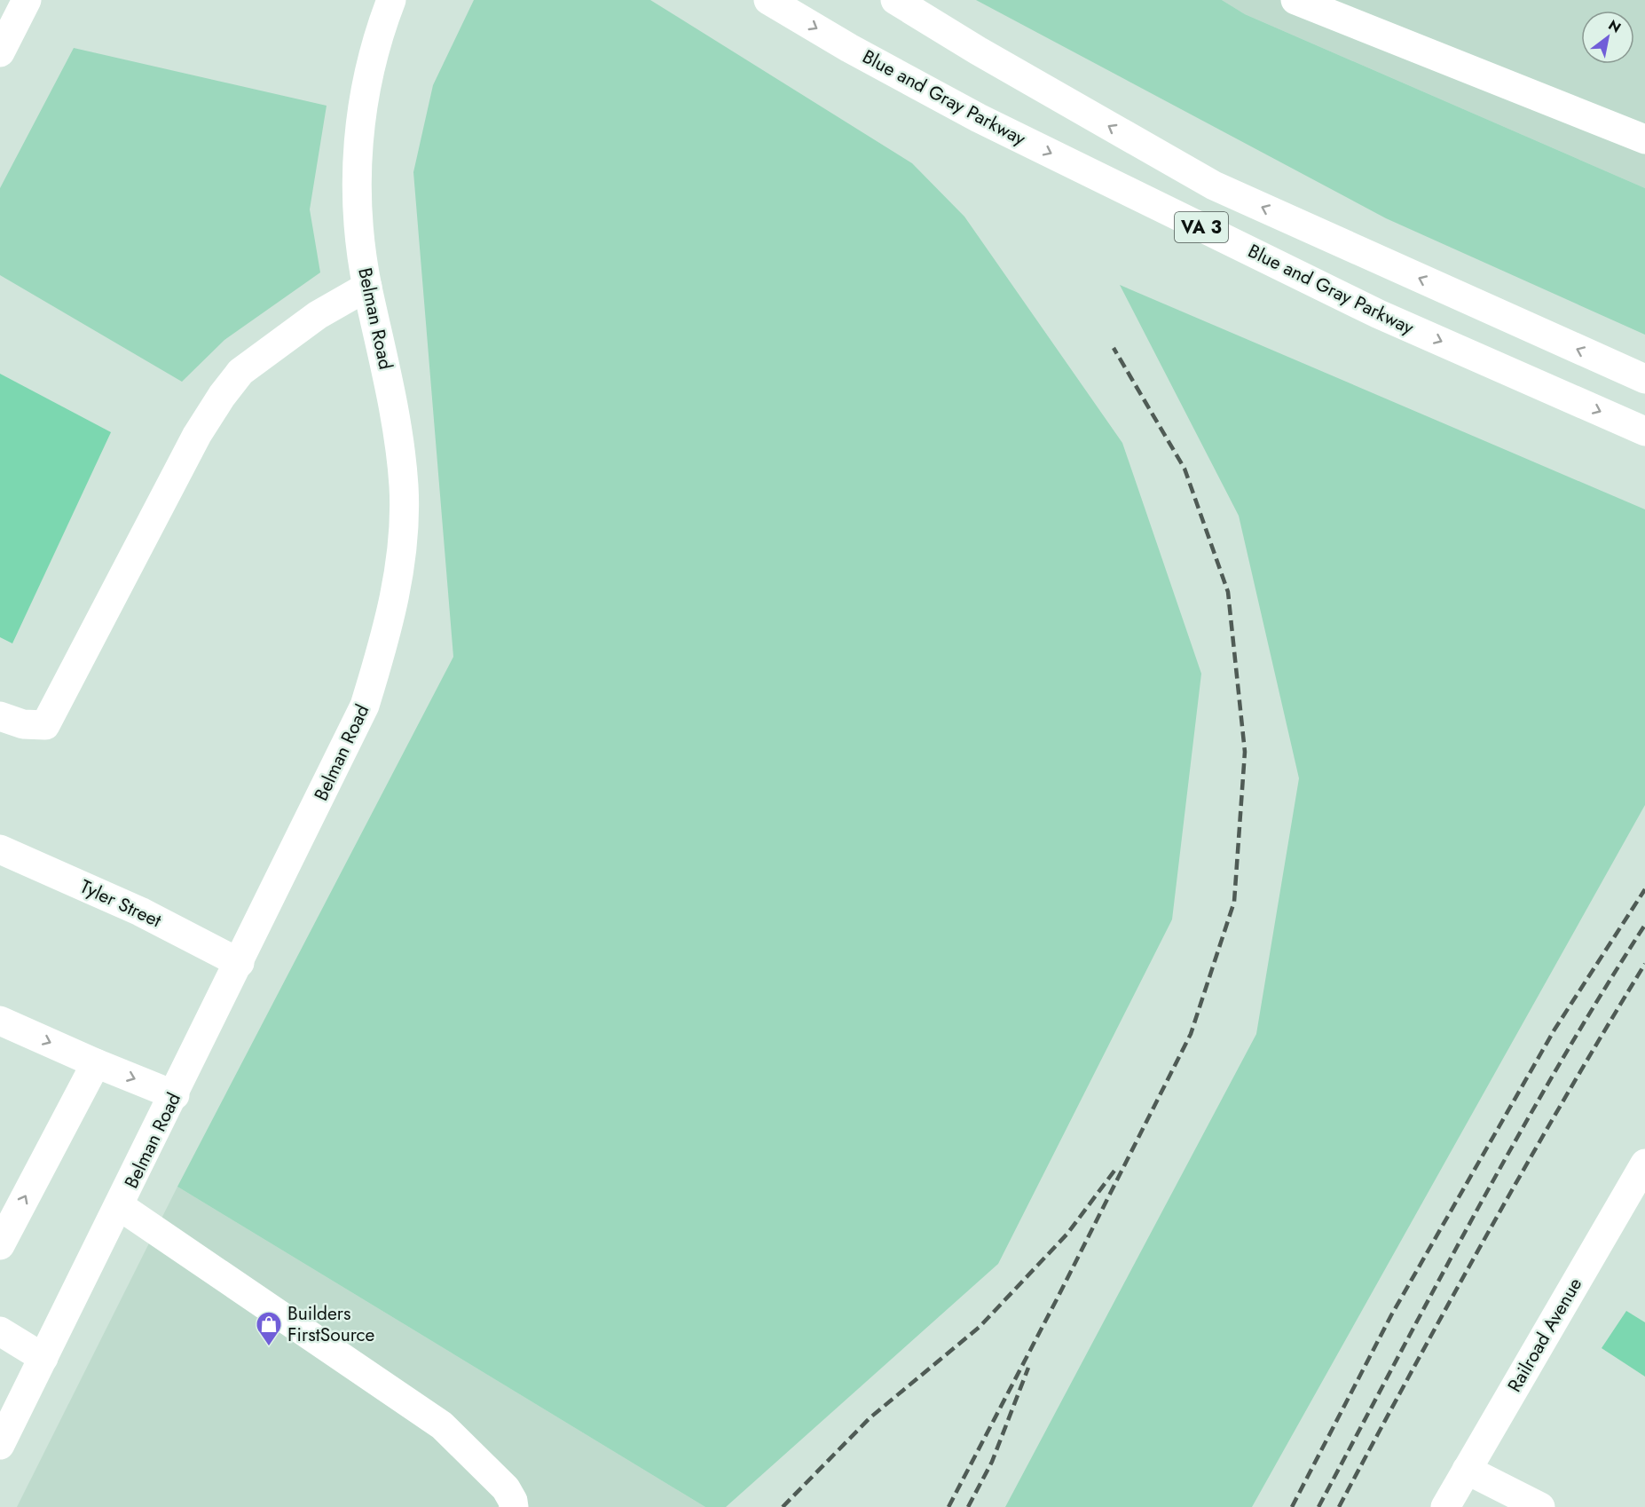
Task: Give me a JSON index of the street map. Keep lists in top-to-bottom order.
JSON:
{
  "streets": {
    "main road": [
      "Blue and Gray Parkway",
      "VA 3",
      "Belman Road",
      "Tyler Street",
      "Railroad Avenue"
    ]
  },
  "crossings": [
    ["Belman Road", "Tyler Street"]
  ],
  "places": {
    "shop": ["Builders FirstSource"]
  },
  "north": "top right"
}
